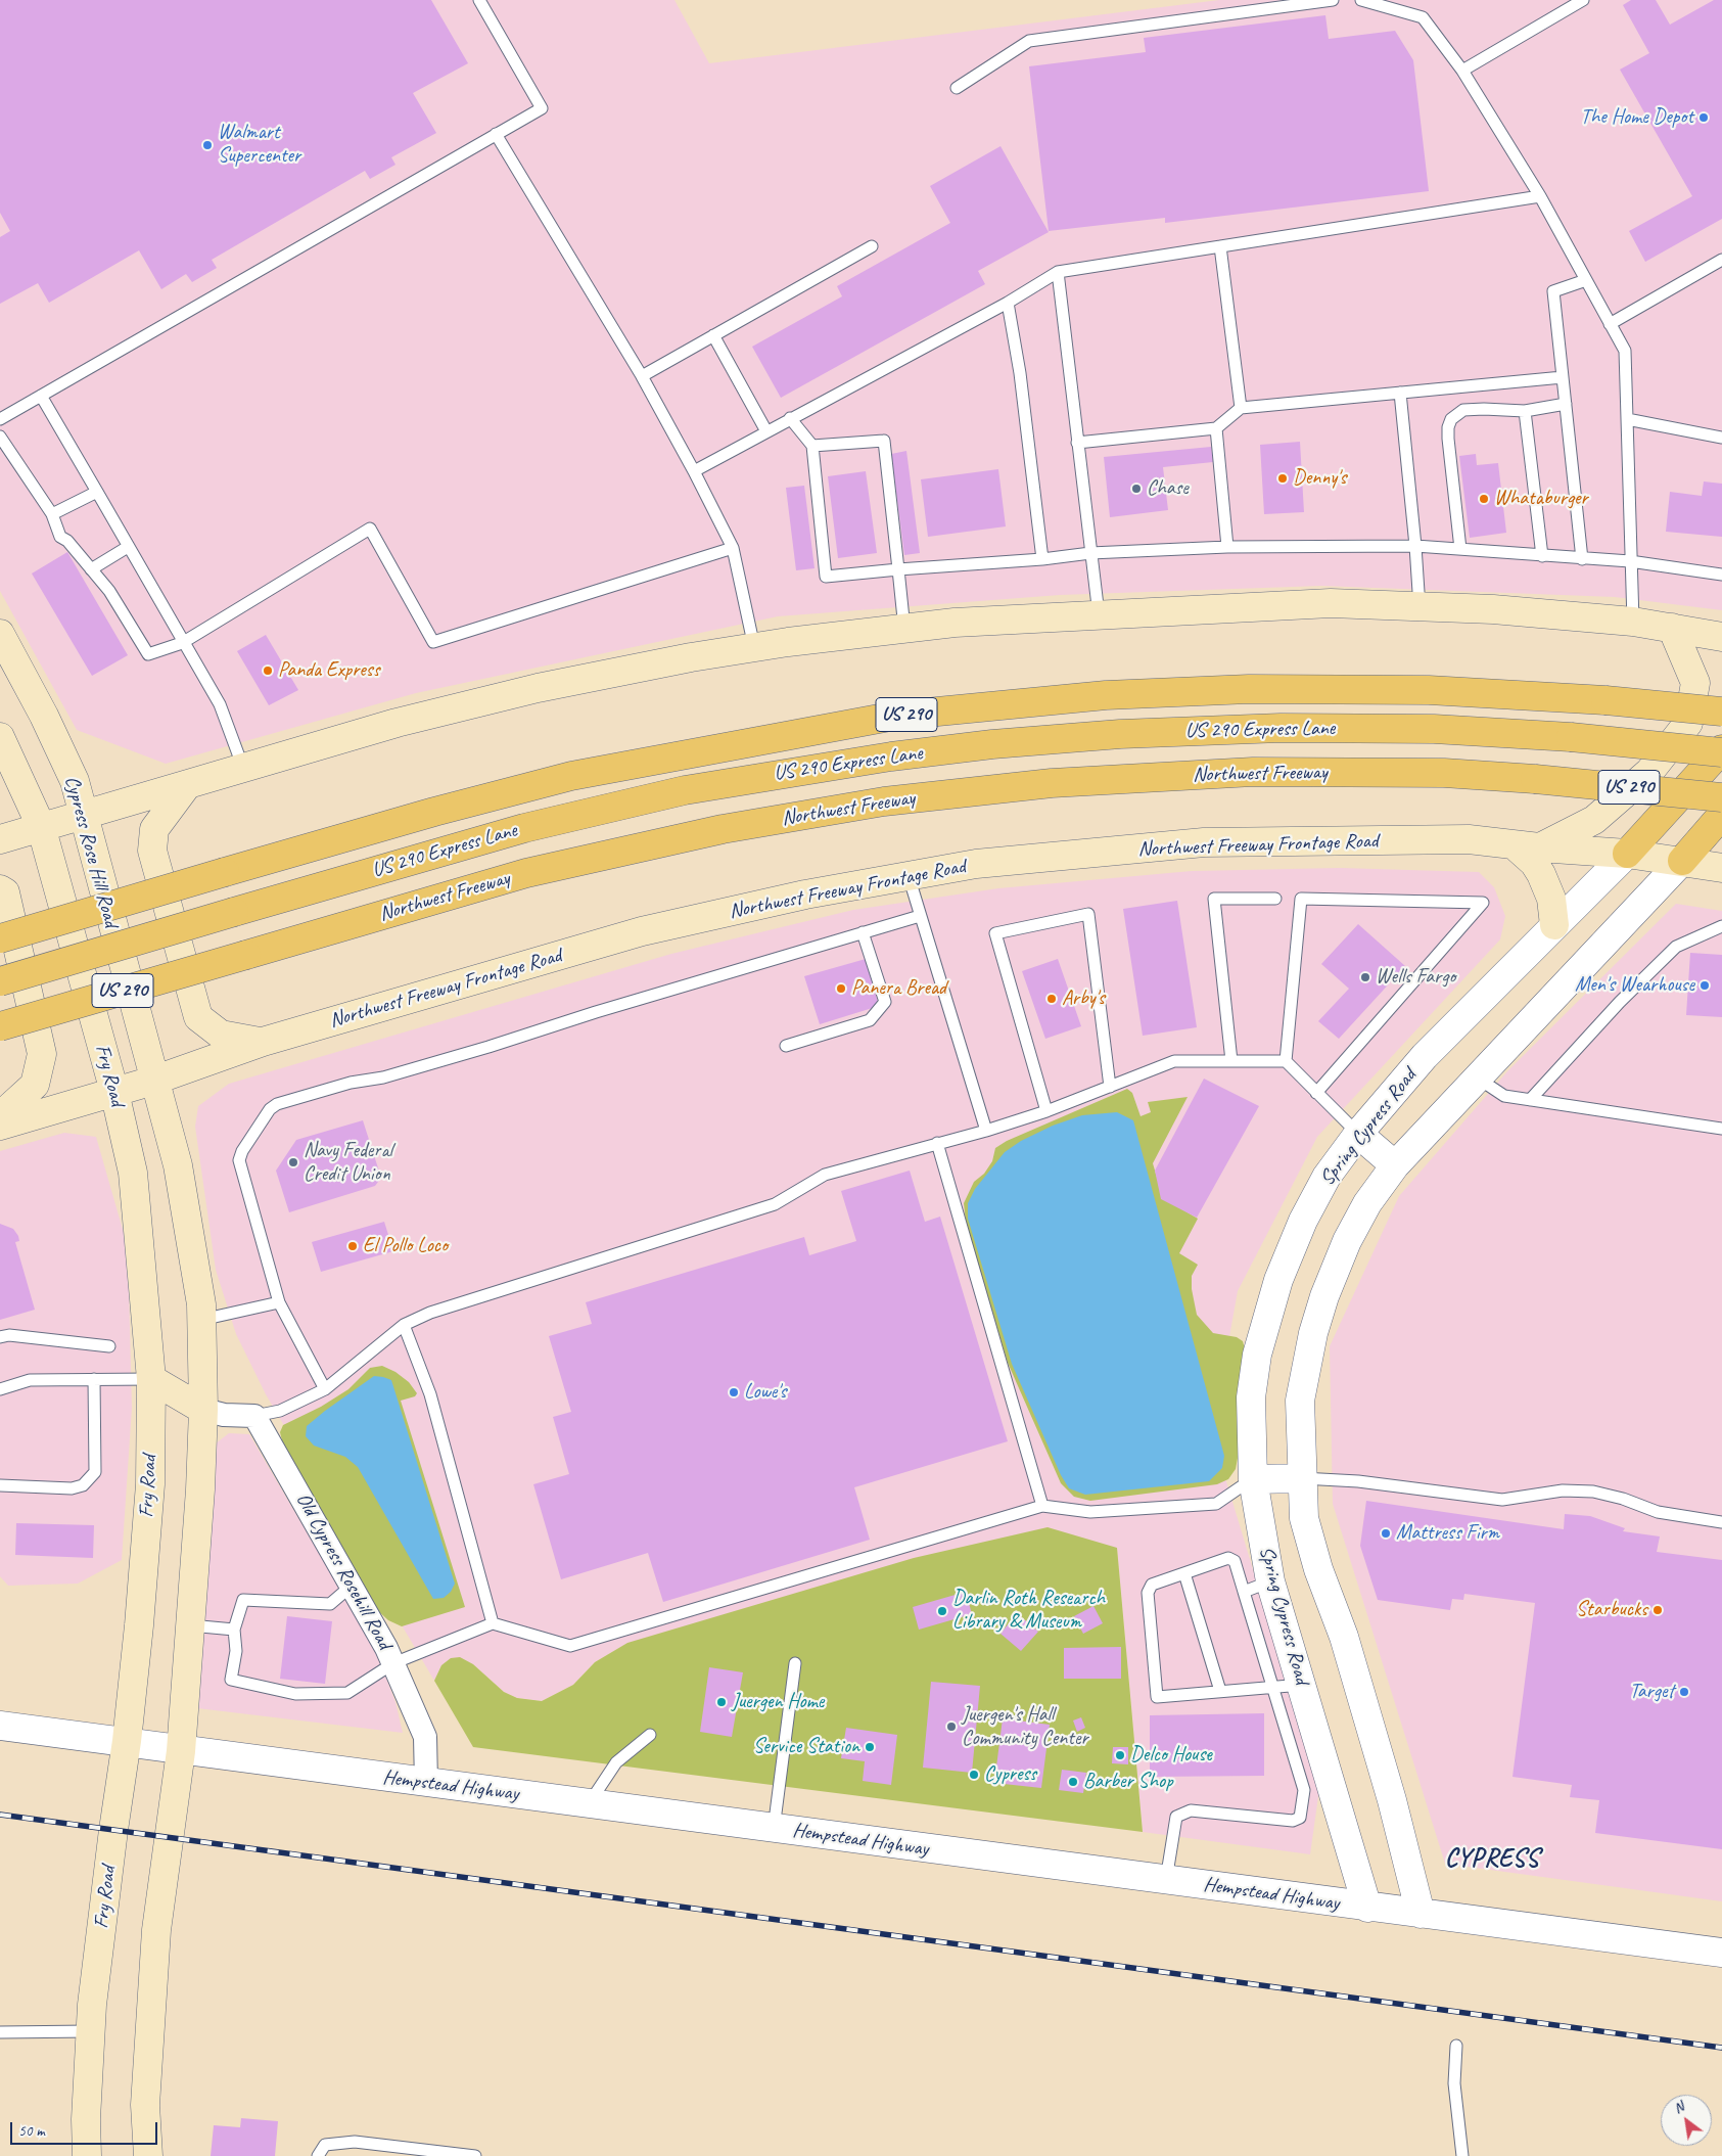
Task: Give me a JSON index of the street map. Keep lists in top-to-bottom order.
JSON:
{
  "streets": {
    "main road": [
      "US 290",
      "US 290 Express Lane",
      "Northwest Freeway",
      "Northwest Freeway Frontage Road",
      "Cypress Rose Hill Road",
      "Fry Road",
      "Spring Cypress Road"
    ],
    "street": ["Old Cypress Rosehill Road", "Hempstead Highway"]
  },
  "crossings": [
    ["US 290 Express Lane", "Spring Cypress Road"],
    ["Northwest Freeway Frontage Road", "Cypress Rose Hill Road"],
    ["Northwest Freeway Frontage Road", "Fry Road"],
    ["Northwest Freeway Frontage Road", "Spring Cypress Road"],
    ["Cypress Rose Hill Road", "Fry Road"],
    ["Fry Road", "Hempstead Highway"],
    ["Spring Cypress Road", "Hempstead Highway"],
    ["Old Cypress Rosehill Road", "Hempstead Highway"]
  ],
  "districts": ["CYPRESS"],
  "places": [
    "The Home Depot",
    "Walmart Supercenter",
    "Denny's",
    "Chase",
    "Whataburger",
    "Panda Express",
    "Wells Fargo",
    "Men's Wearhouse",
    "Panera Bread",
    "Arby's",
    "Navy Federal Credit Union",
    "El Pollo Loco",
    "Lowe's",
    "Mattress Firm",
    "Starbucks",
    "Darlin Roth Research Library & Museum",
    "Target",
    "Juergen Home",
    "Juergen's Hall Community Center",
    "Service Station",
    "Delco House",
    "Cypress",
    "Barber Shop"
  ],
  "scale_bar": "50 m",
  "north": "top left"
}
